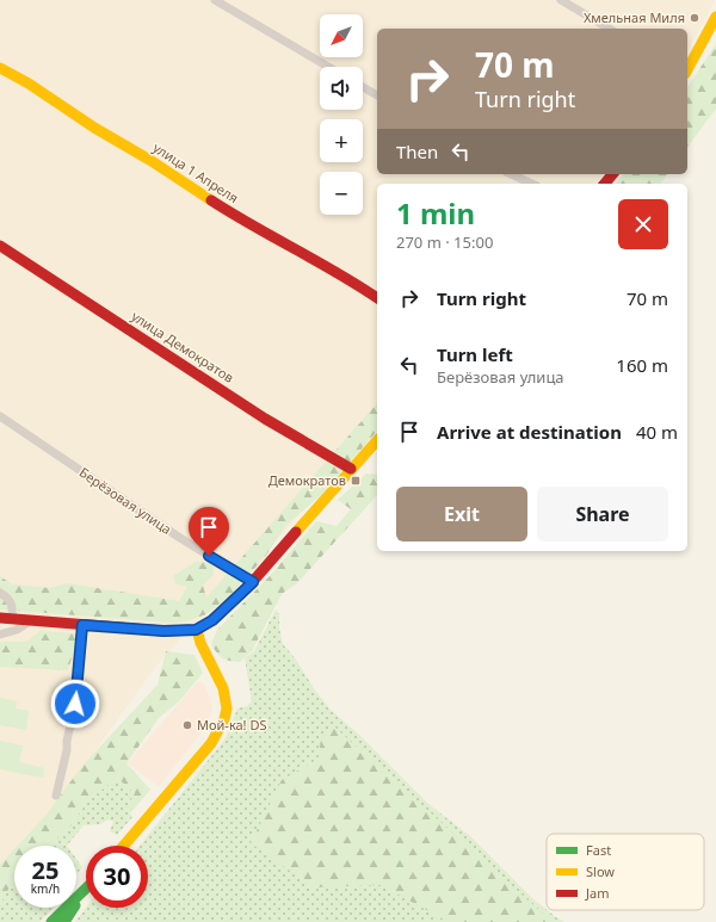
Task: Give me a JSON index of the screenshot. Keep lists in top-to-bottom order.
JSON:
{
  "streets": {
    "street": ["улица 1 Апреля", "улица Демократов", "Берёзовая улица"]
  },
  "places": {
    "other": ["Хмельная Миля", "Мой-ка! DS"],
    "transit": ["Демократов"]
  },
  "legend": ["Fast", "Slow", "Jam"],
  "north": "bottom left",
  "page": {
    "map_buttons": ["+", "−"],
    "turn": ["70 m", "Turn right"],
    "then": "Then",
    "heading": ["1 min", "270 m · 15:00"],
    "list": [
      {
        "name": "Turn right",
        "value": "70 m"
      },
      {
        "name": "Turn left",
        "note": "Берёзовая улица",
        "value": "160 m"
      },
      {
        "name": "Arrive at destination",
        "value": "40 m"
      }
    ],
    "buttons": ["Exit", "Share"],
    "speed": "25 km/h",
    "limit": "30"
  }
}
